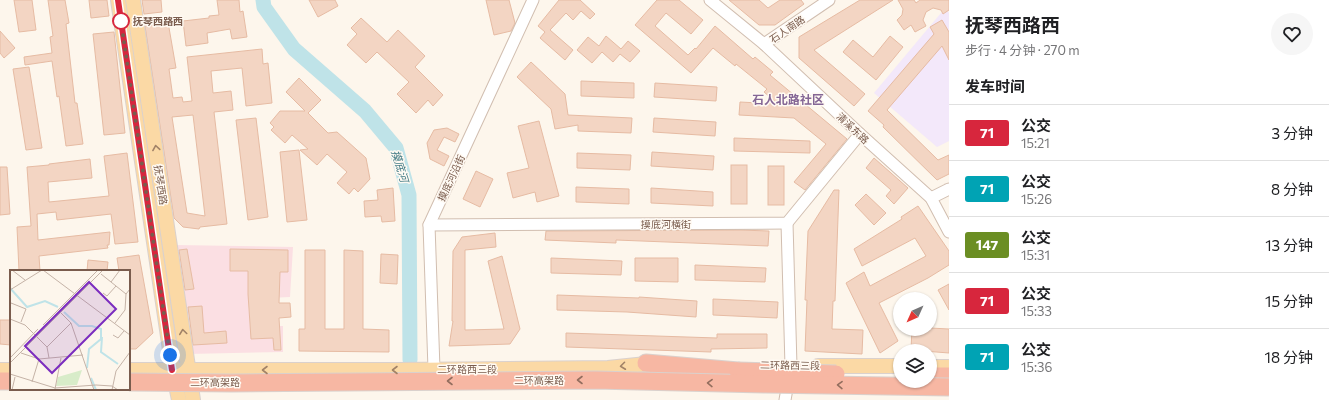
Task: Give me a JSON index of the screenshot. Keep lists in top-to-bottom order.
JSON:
{
  "streets": {
    "highway": ["二环高架路"],
    "main road": ["抚琴西路", "二环路西三段"],
    "street": [
      "石人南路",
      "清溪东路",
      "摸底河沿街",
      "摸底河横街"
    ]
  },
  "crossings": [
    ["石人南路", "清溪东路"],
    ["摸底河沿街", "摸底河横街"],
    ["摸底河沿街", "二环路西三段"],
    ["抚琴西路", "二环路西三段"]
  ],
  "one_way": ["二环路西三段"],
  "districts": ["石人北路社区"],
  "water": ["摸底河"],
  "places": ["抚琴西路西"],
  "lines": ["bus line 71"],
  "north": "bottom left",
  "page": {
    "heading": [
      ["抚琴西路西", "步行 · 4 分钟 · 270 m"],
      "发车时间"
    ],
    "list": [
      {
        "mark": "71",
        "name": "公交",
        "note": "15:21",
        "value": "3 分钟"
      },
      {
        "mark": "71",
        "name": "公交",
        "note": "15:26",
        "value": "8 分钟"
      },
      {
        "mark": "147",
        "name": "公交",
        "note": "15:31",
        "value": "13 分钟"
      },
      {
        "mark": "71",
        "name": "公交",
        "note": "15:33",
        "value": "15 分钟"
      },
      {
        "mark": "71",
        "name": "公交",
        "note": "15:36",
        "value": "18 分钟"
      }
    ]
  }
}
